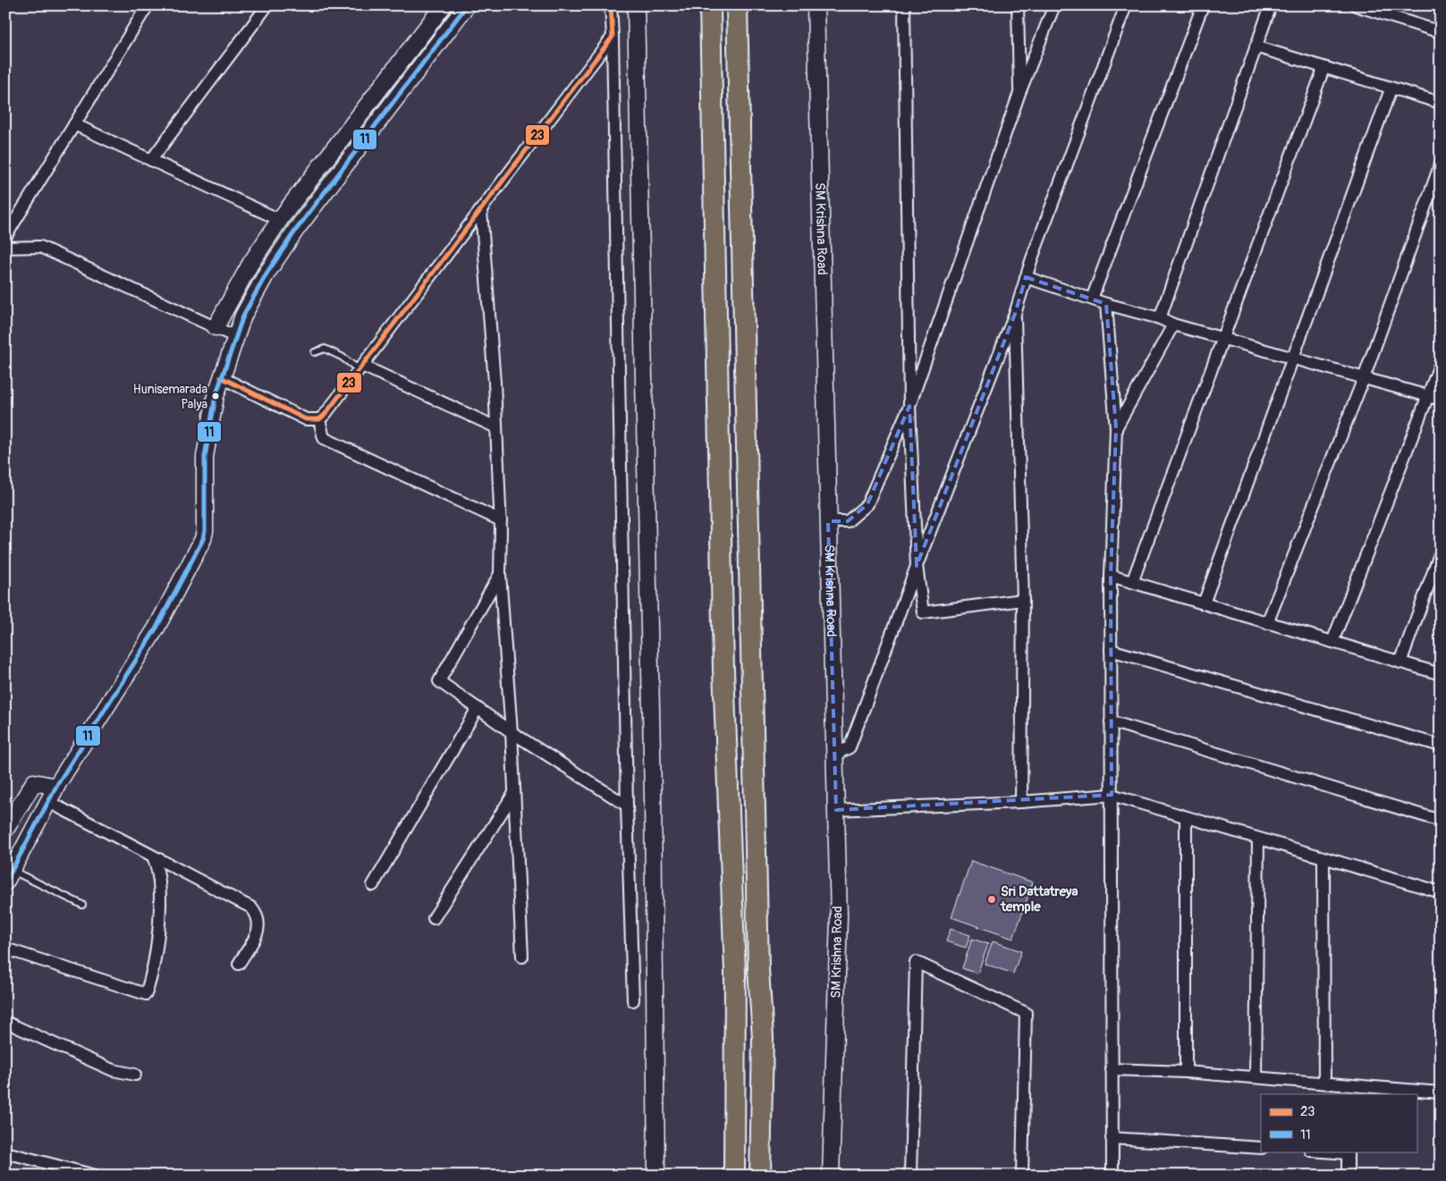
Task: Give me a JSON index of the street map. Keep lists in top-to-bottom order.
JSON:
{
  "streets": {
    "street": ["SM Krishna Road"]
  },
  "places": ["Hunisemarada Palya", "Sri Dattatreya temple"],
  "lines": ["transit line 23", "transit line 11"],
  "legend": ["23", "11"]
}
